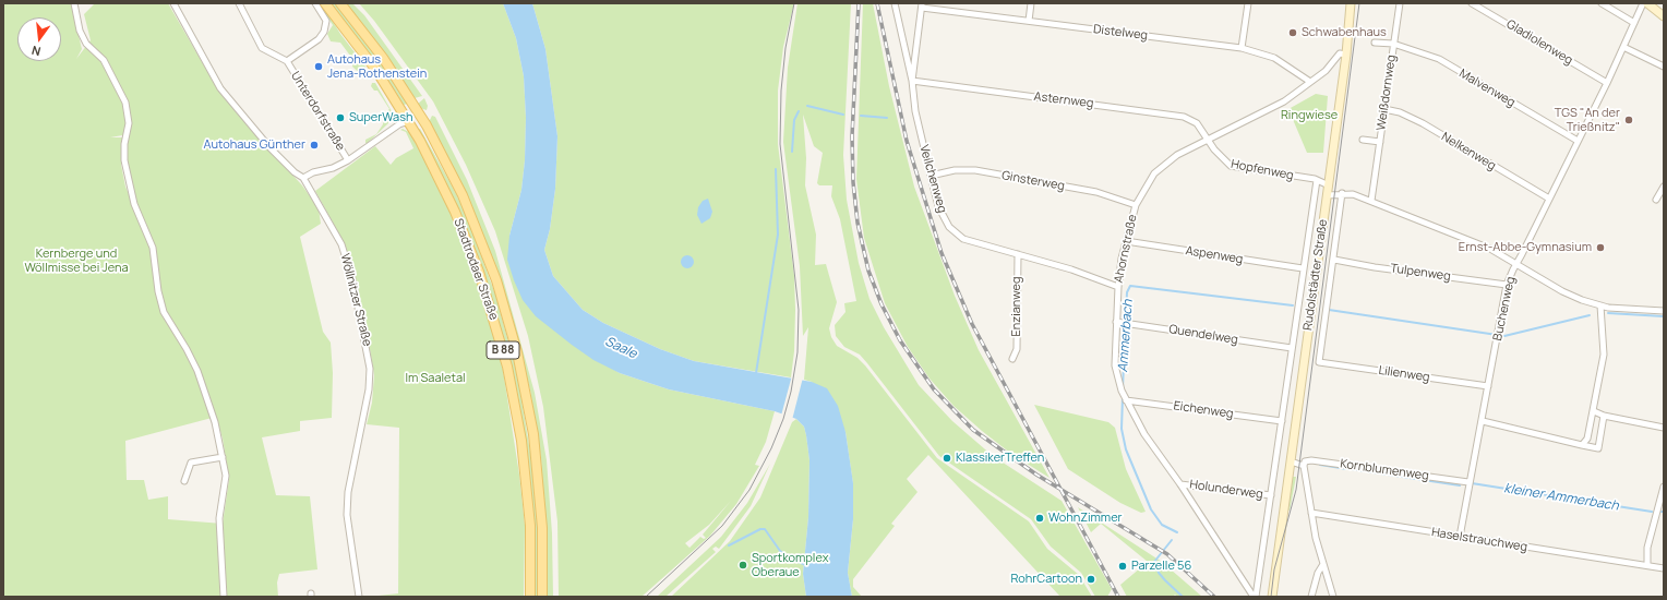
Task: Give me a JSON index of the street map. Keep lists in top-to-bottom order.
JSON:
{
  "streets": {
    "main road": ["Stadtrodaer Straße", "Rudolstädter Straße", "B 88"],
    "street": [
      "Distelweg",
      "Gladiolenweg",
      "Malvenweg",
      "Weißdornweg",
      "Asternweg",
      "Unterdorfstraße",
      "Nelkenweg",
      "Hopfenweg",
      "Veilchenweg",
      "Ginsterweg",
      "Ahornstraße",
      "Aspenweg",
      "Tulpenweg",
      "Wöllnitzer Straße",
      "Enzianweg",
      "Buchenweg",
      "Quendelweg",
      "Lilienweg",
      "Eichenweg",
      "Kornblumenweg",
      "Holunderweg",
      "Haselstrauchweg"
    ]
  },
  "crossings": [
    ["Distelweg", "Ahornstraße"],
    ["Gladiolenweg", "Buchenweg"],
    ["Malvenweg", "Weißdornweg"],
    ["Malvenweg", "Buchenweg"],
    ["Weißdornweg", "Nelkenweg"],
    ["Asternweg", "Hopfenweg"],
    ["Asternweg", "Veilchenweg"],
    ["Asternweg", "Ahornstraße"],
    ["Unterdorfstraße", "Stadtrodaer Straße"],
    ["Unterdorfstraße", "Wöllnitzer Straße"],
    ["Nelkenweg", "Buchenweg"],
    ["Hopfenweg", "Ahornstraße"],
    ["Hopfenweg", "Rudolstädter Straße"],
    ["Veilchenweg", "Ginsterweg"],
    ["Veilchenweg", "Ahornstraße"],
    ["Veilchenweg", "Enzianweg"],
    ["Ginsterweg", "Ahornstraße"],
    ["Ahornstraße", "Aspenweg"],
    ["Ahornstraße", "Rudolstädter Straße"],
    ["Ahornstraße", "Quendelweg"],
    ["Ahornstraße", "Eichenweg"],
    ["Ahornstraße", "Holunderweg"],
    ["Aspenweg", "Rudolstädter Straße"],
    ["Tulpenweg", "Buchenweg"],
    ["Tulpenweg", "Lilienweg"],
    ["Rudolstädter Straße", "Quendelweg"],
    ["Rudolstädter Straße", "Eichenweg"],
    ["Rudolstädter Straße", "Holunderweg"],
    ["Buchenweg", "Lilienweg"],
    ["Buchenweg", "Kornblumenweg"],
    ["Buchenweg", "Haselstrauchweg"]
  ],
  "water": ["Ammerbach", "Saale", "kleiner Ammerbach"],
  "parks": ["Ringwiese", "Kernberge und Wöllmisse bei Jena", "Im Saaletal"],
  "places": [
    "Schwabenhaus",
    "Autohaus Jena-Rothenstein",
    "SuperWash",
    "TGS \"An der Trießnitz\"",
    "Autohaus Günther",
    "Ernst-Abbe-Gymnasium",
    "KlassikerTreffen",
    "WohnZimmer",
    "Sportkomplex Oberaue",
    "Parzelle 56",
    "RohrCartoon"
  ],
  "north": "bottom"
}
